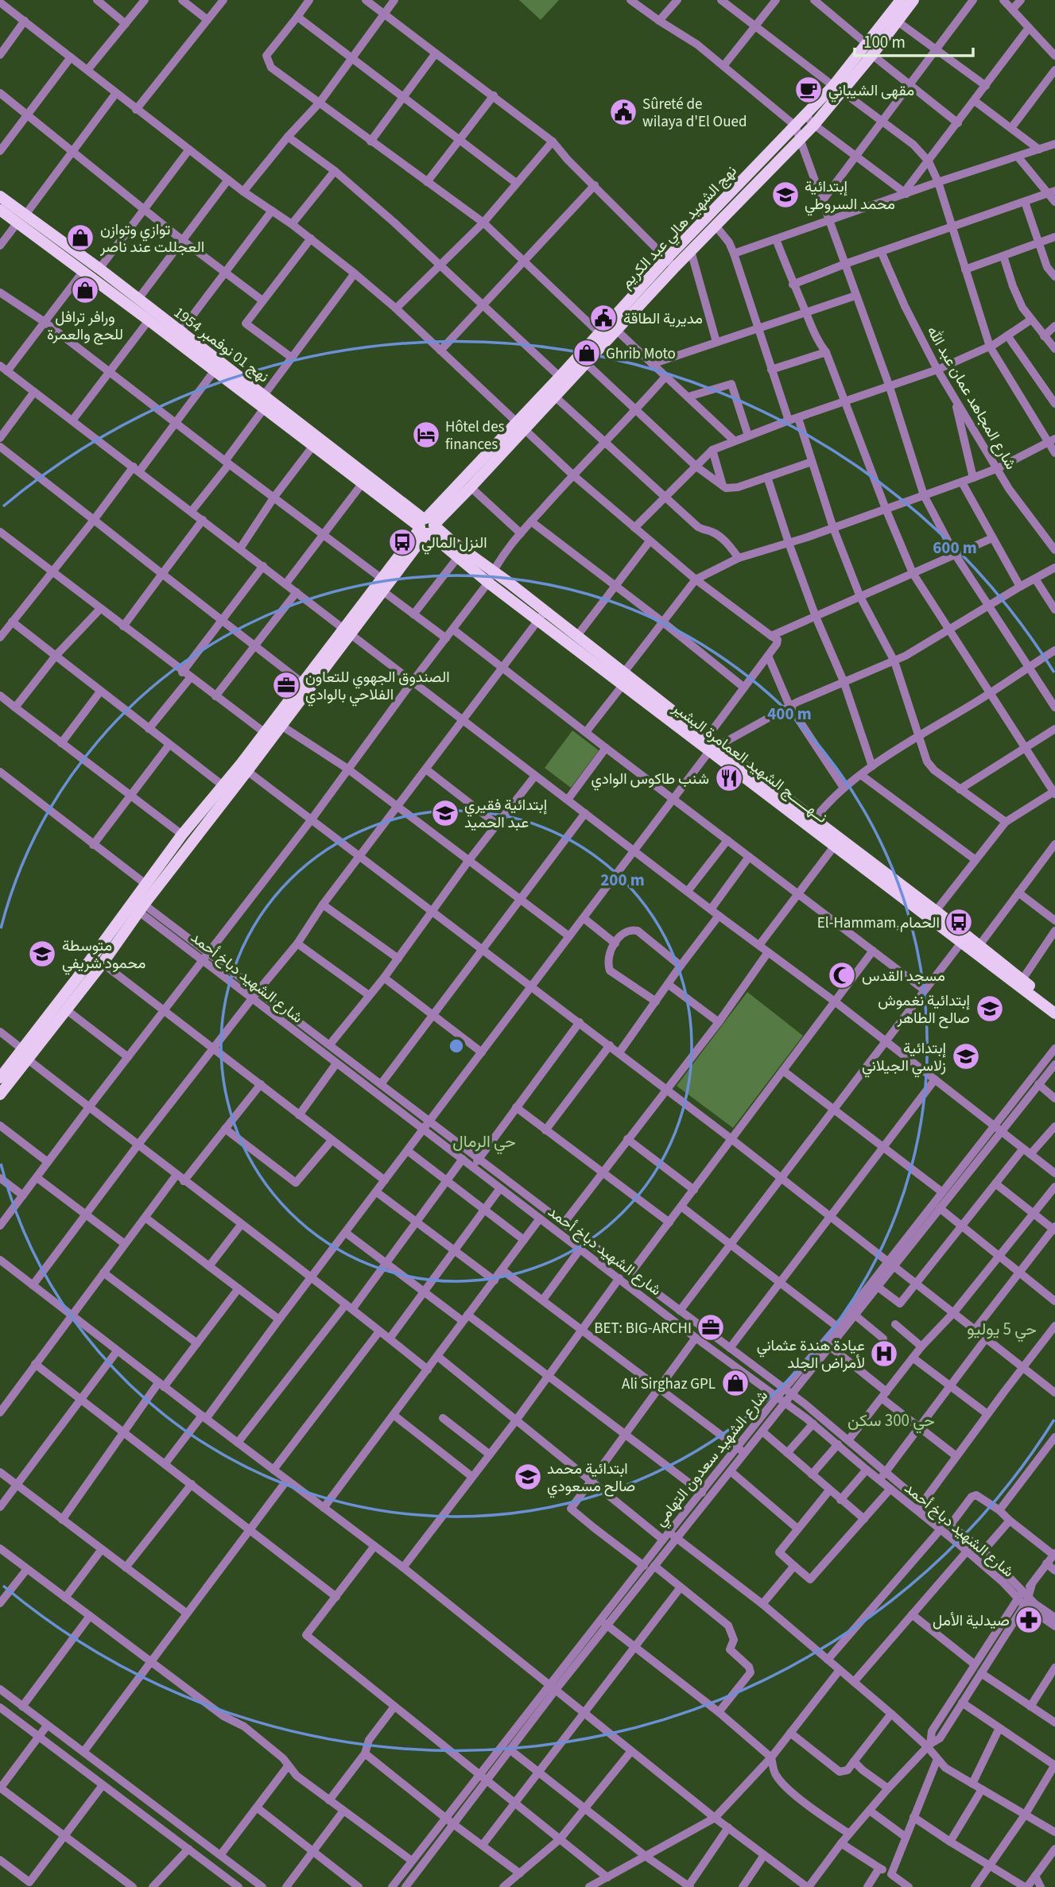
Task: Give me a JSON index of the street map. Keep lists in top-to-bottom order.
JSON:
{
  "streets": {
    "main road": ["نهج الشهيد هالي عبد الكريم", "نهج 01 نوفمبر 1954", "نــهـــــج الشهيد العمامرة البشير"],
    "street": ["شارع المجاهد عمان عبد الله", "شارع الشهيد دباخ أحمد", "شارع الشهيد سعدون التهامي"]
  },
  "crossings": [
    ["نهج الشهيد هالي عبد الكريم", "نهج 01 نوفمبر 1954"],
    ["نهج الشهيد هالي عبد الكريم", "نــهـــــج الشهيد العمامرة البشير"],
    ["نهج 01 نوفمبر 1954", "نــهـــــج الشهيد العمامرة البشير"],
    ["شارع الشهيد دباخ أحمد", "شارع الشهيد سعدون التهامي"]
  ],
  "districts": ["حي الرمال", "حي 5 يوليو", "حي 300 سكن"],
  "places": {
    "cafe": ["مقهى الشيباني"],
    "public building": ["Sûreté de wilaya d'El Oued", "مديرية الطاقة"],
    "school or university": [
      "إبتدائية محمد السروطي",
      "إبتدائية فقيري عبد الحميد",
      "متوسطة محمود شريفي",
      "إبتدائية نغموش صالح الطاهر",
      "إبتدائية زلاسي الجيلاني",
      "ابتدائية محمد صالح مسعودي"
    ],
    "shop": [
      "توازي وتوازن العجللت عند ناصر",
      "ورافر ترافل للحج والعمرة",
      "Ghrib Moto",
      "Ali Sirghaz GPL"
    ],
    "hotel": ["Hôtel des finances"],
    "bus stop": ["النزل المالي", "El-Hammam,الحمام"],
    "office": ["الصندوق الجهوي للتعاون الفلاحي بالوادي", "BET: BIG-ARCHI"],
    "restaurant": ["شنب طاكوس الوادي"],
    "mosque": ["مسجد القدس"],
    "hospital": ["عيادة هندة عثماني لأمراض الجلد"],
    "pharmacy": ["صيدلية الأمل"]
  },
  "scale_bar": "100 m",
  "rings": ["600 m", "400 m", "200 m"]
}
